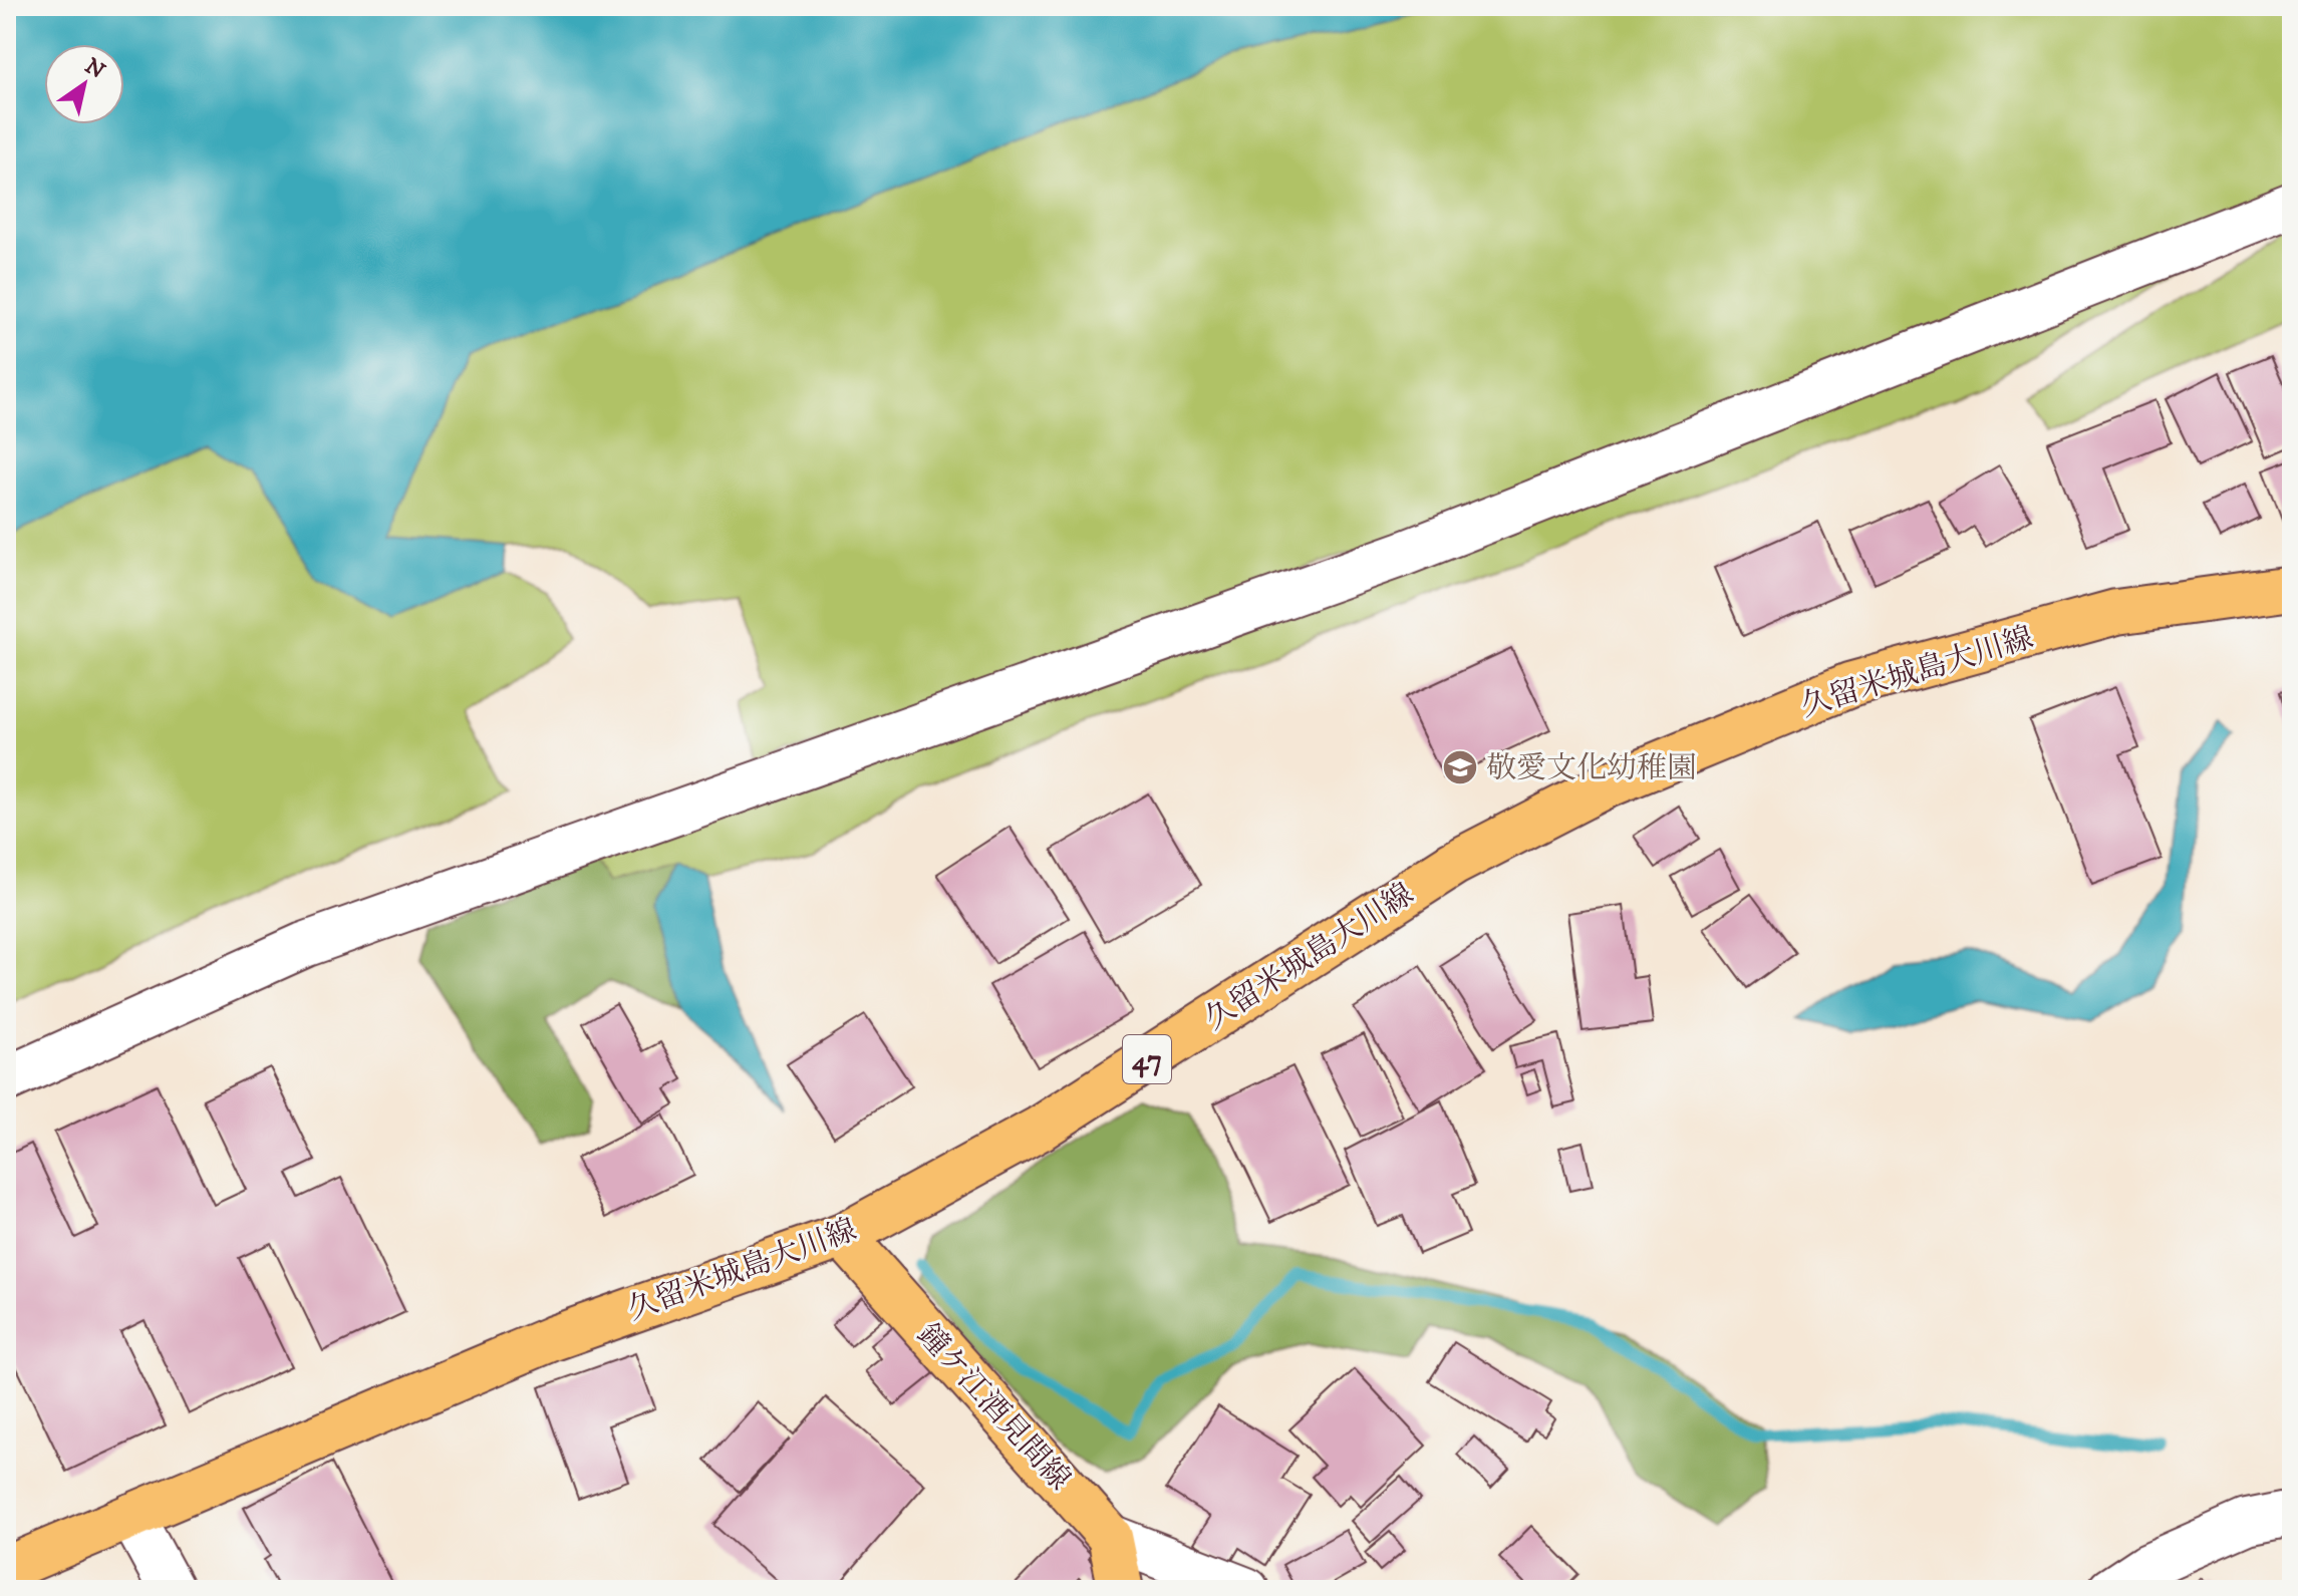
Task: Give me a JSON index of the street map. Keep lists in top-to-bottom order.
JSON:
{
  "streets": {
    "main road": ["久留米城島大川線", "47", "鐘ケ江酒見間線"]
  },
  "crossings": [
    ["久留米城島大川線", "鐘ケ江酒見間線"]
  ],
  "places": {
    "school or university": ["敬愛文化幼稚園"]
  },
  "north": "top right"
}
